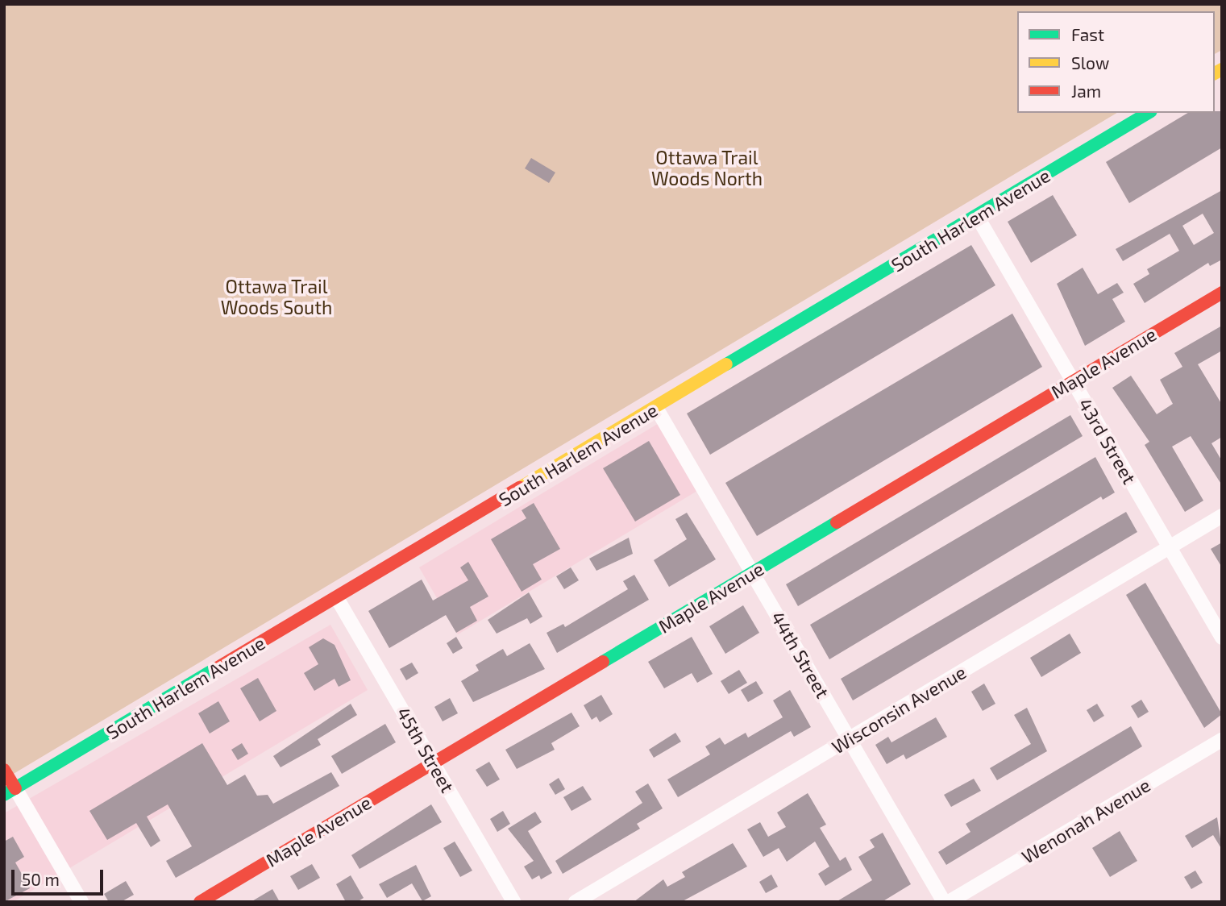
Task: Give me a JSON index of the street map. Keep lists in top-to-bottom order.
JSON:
{
  "streets": {
    "main road": ["South Harlem Avenue", "Maple Avenue"],
    "street": [
      "43rd Street",
      "44th Street",
      "Wisconsin Avenue",
      "45th Street",
      "Wenonah Avenue"
    ]
  },
  "crossings": [
    ["South Harlem Avenue", "43rd Street"],
    ["South Harlem Avenue", "44th Street"],
    ["South Harlem Avenue", "45th Street"],
    ["Maple Avenue", "43rd Street"],
    ["Maple Avenue", "44th Street"],
    ["Maple Avenue", "45th Street"],
    ["43rd Street", "Wisconsin Avenue"],
    ["44th Street", "Wisconsin Avenue"]
  ],
  "parks": ["Ottawa Trail Woods North", "Ottawa Trail Woods South"],
  "legend": ["Fast", "Slow", "Jam"],
  "scale_bar": "50 m"
}
